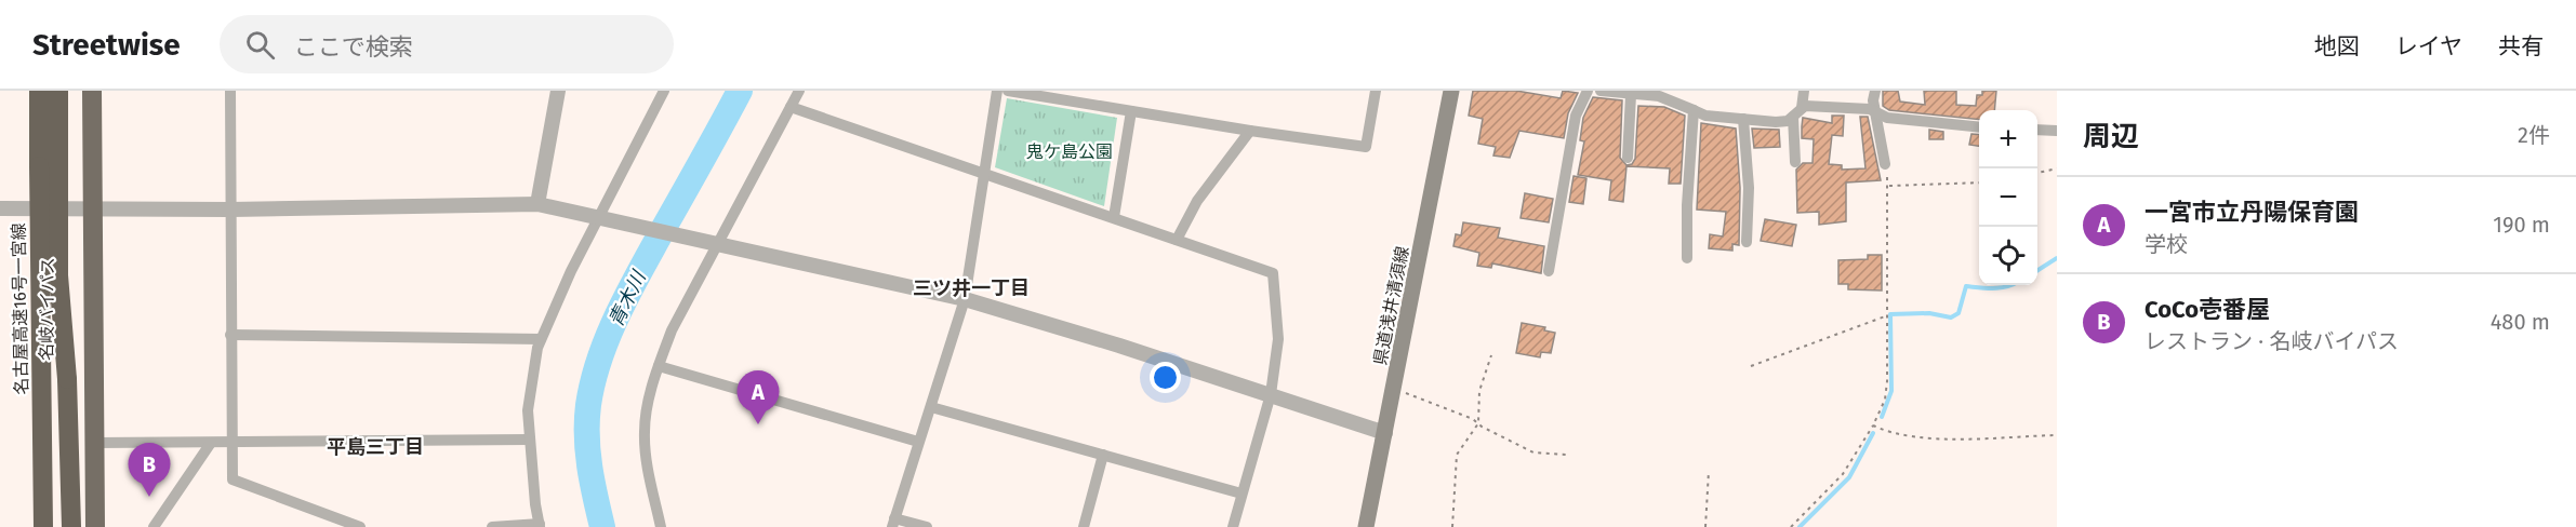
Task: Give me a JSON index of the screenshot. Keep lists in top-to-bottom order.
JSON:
{
  "streets": {
    "highway": ["名古屋高速16号一宮線", "名岐バイパス"],
    "main road": ["県道浅井清須線"]
  },
  "crossings": [
    ["名古屋高速16号一宮線", "名岐バイパス"]
  ],
  "districts": ["三ツ井一丁目", "平島三丁目"],
  "water": ["青木川"],
  "parks": ["鬼ケ島公園"],
  "page": {
    "header": "Streetwise",
    "search": "ここで検索",
    "nav": ["地図", "レイヤ", "共有"],
    "heading": ["周辺", "2件"],
    "map_buttons": ["+", "−"],
    "list": [
      {
        "mark": "A",
        "name": "一宮市立丹陽保育園",
        "note": "学校",
        "value": "190 m"
      },
      {
        "mark": "B",
        "name": "CoCo壱番屋",
        "note": "レストラン · 名岐バイパス",
        "value": "480 m"
      }
    ],
    "pins": ["A", "B"]
  }
}
